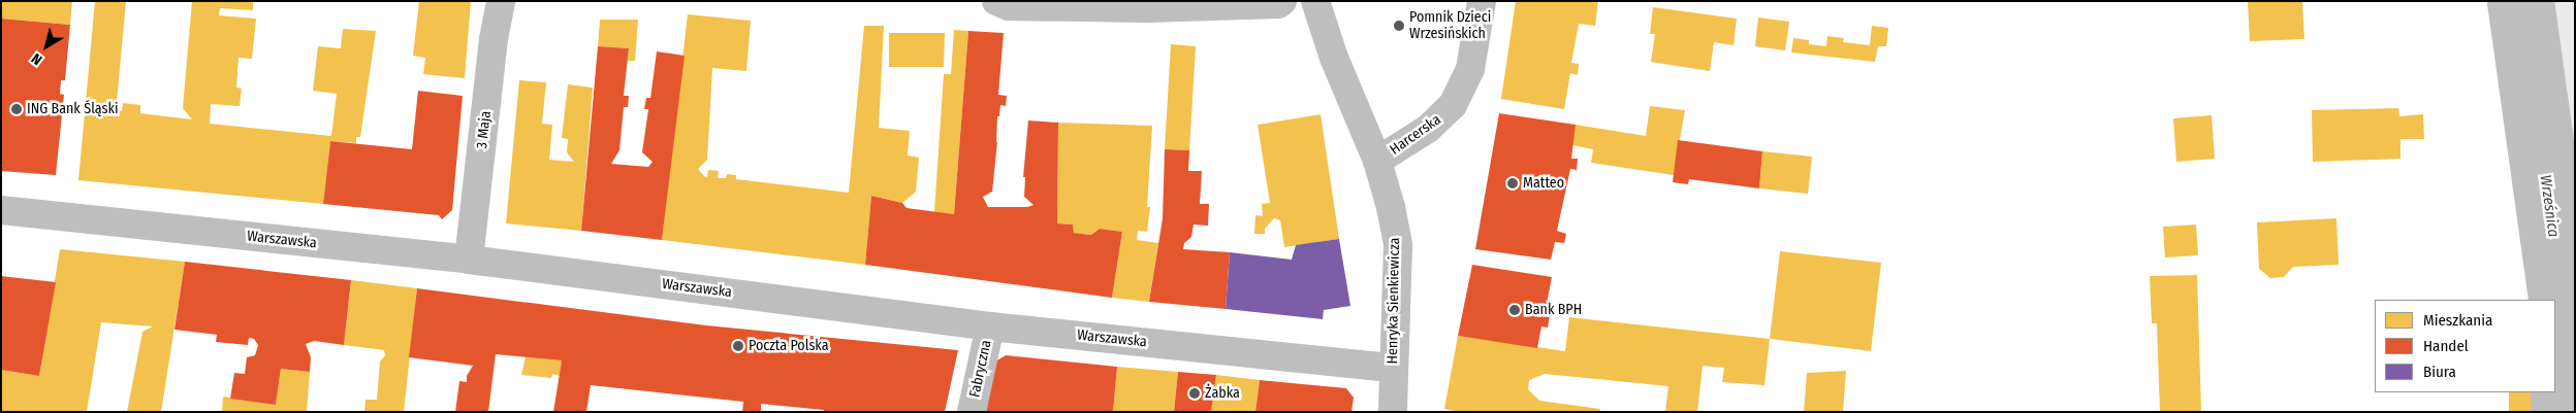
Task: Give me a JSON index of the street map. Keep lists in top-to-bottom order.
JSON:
{
  "streets": {
    "street": [
      "3 Maja",
      "Harcerska",
      "Warszawska",
      "Henryka Sienkiewicza",
      "Fabryczna"
    ]
  },
  "crossings": [
    ["3 Maja", "Warszawska"],
    ["Harcerska", "Henryka Sienkiewicza"],
    ["Warszawska", "Henryka Sienkiewicza"],
    ["Warszawska", "Fabryczna"]
  ],
  "water": ["Wrześnica"],
  "places": [
    "Pomnik Dzieci Wrzesińskich",
    "ING Bank Śląski",
    "Matteo",
    "Bank BPH",
    "Poczta Polska",
    "Żabka"
  ],
  "legend": ["Mieszkania", "Handel", "Biura"],
  "north": "bottom left"
}
